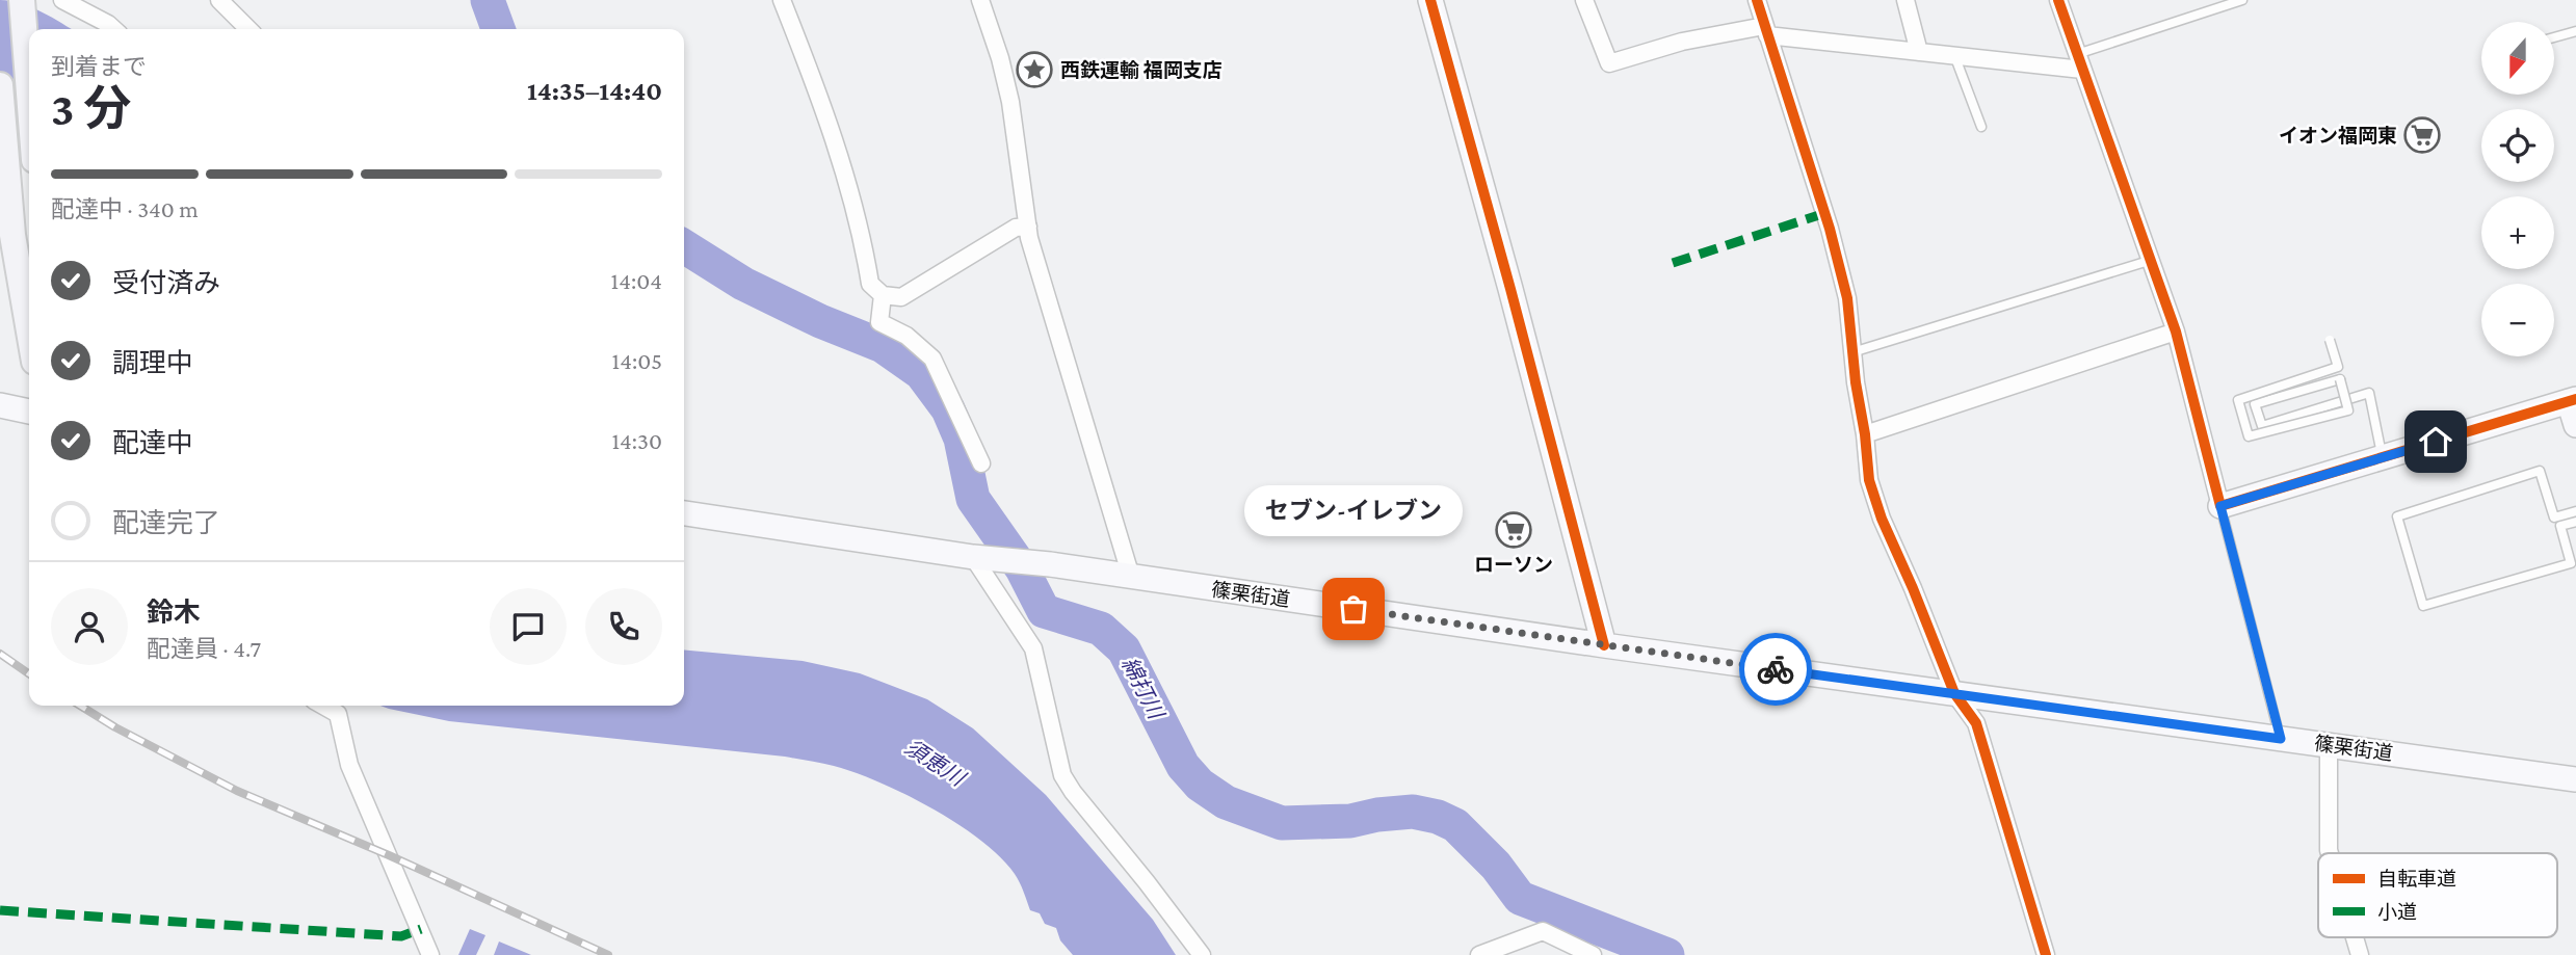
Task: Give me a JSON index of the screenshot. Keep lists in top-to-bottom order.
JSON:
{
  "streets": {
    "main road": ["篠栗街道"]
  },
  "water": ["綿打川", "須恵川"],
  "places": {
    "place": ["西鉄運輸 福岡支店"],
    "supermarket": ["イオン福岡東", "ローソン"],
    "other": ["セブン-イレブン"]
  },
  "legend": ["自転車道", "小道"],
  "north": "bottom",
  "page": {
    "map_buttons": ["+", "−"],
    "heading": ["3 分", "到着まで", "14:35–14:40"],
    "panel": ["鈴木", "配達員 · 4.7"],
    "bar": "配達中 · 340 m",
    "list": [
      ["受付済み", "14:04"],
      ["調理中", "14:05"],
      ["配達中", "14:30"],
      "配達完了"
    ],
    "bubble": "セブン-イレブン"
  }
}
